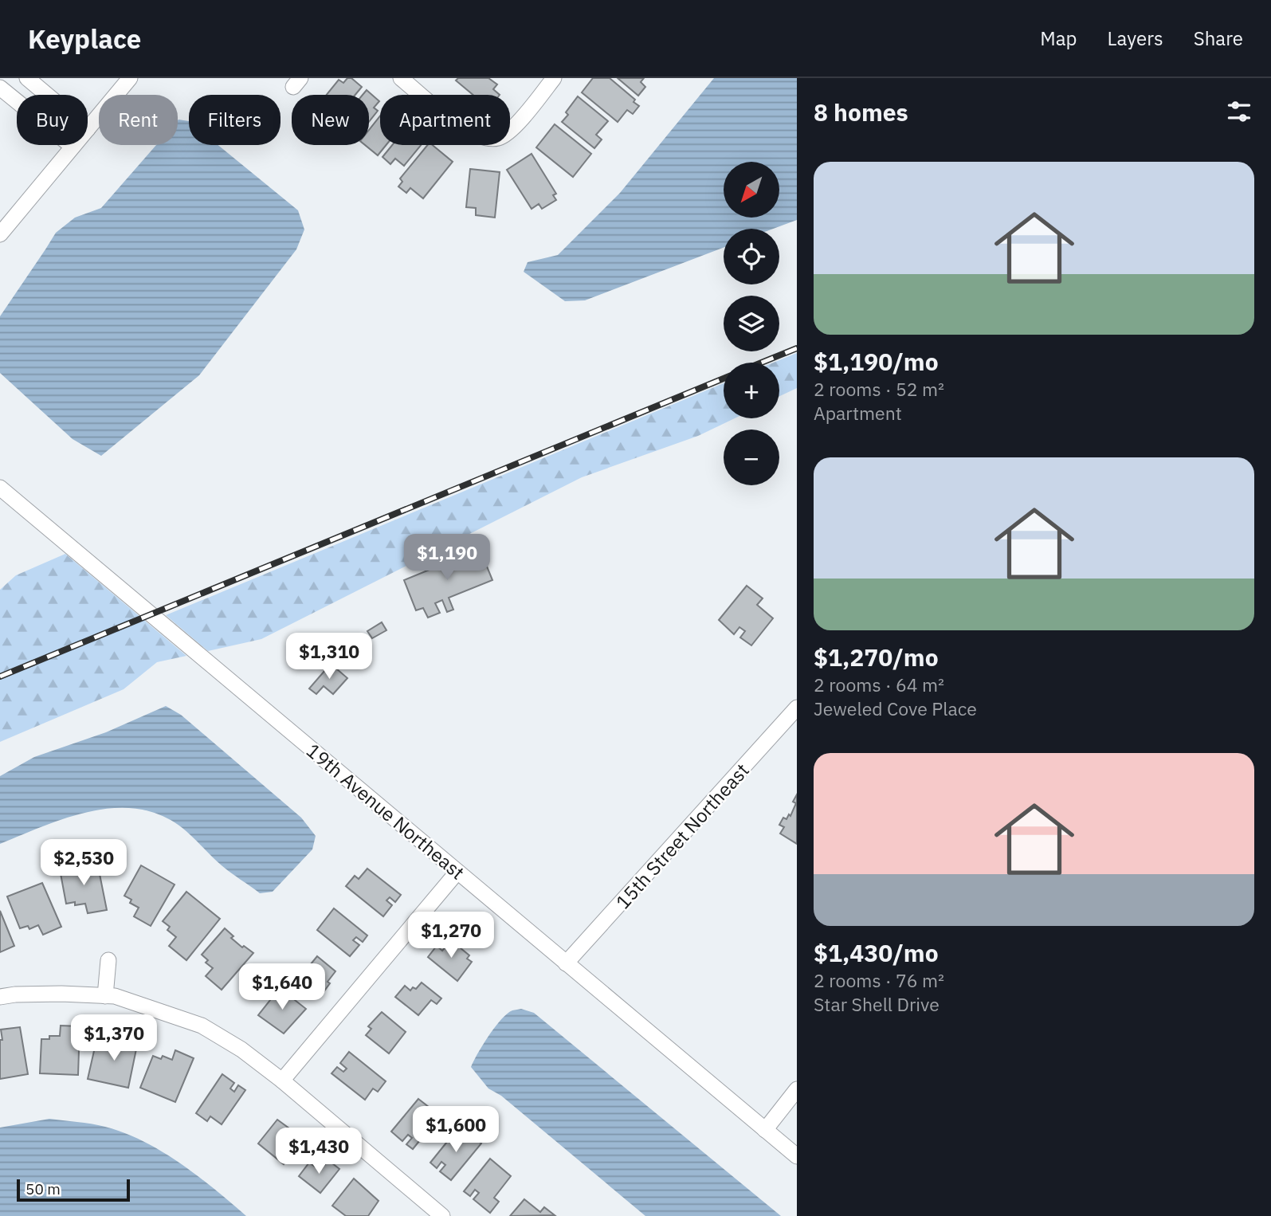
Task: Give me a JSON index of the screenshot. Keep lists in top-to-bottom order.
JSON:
{
  "streets": {
    "street": ["19th Avenue Northeast", "15th Street Northeast"]
  },
  "crossings": [
    ["19th Avenue Northeast", "15th Street Northeast"]
  ],
  "scale_bar": "50 m",
  "north": "bottom left",
  "page": {
    "header": "Keyplace",
    "nav": ["Map", "Layers", "Share"],
    "heading": "8 homes",
    "chip": [
      "Buy",
      "Rent",
      "Filters",
      "New",
      "Apartment"
    ],
    "list": [
      {
        "name": "$1,190/mo",
        "note": "2 rooms · 52 m² · Apartment"
      },
      {
        "name": "$1,270/mo",
        "note": "2 rooms · 64 m² · Jeweled Cove Place"
      },
      {
        "name": "$1,430/mo",
        "note": "2 rooms · 76 m² · Star Shell Drive"
      }
    ],
    "map_buttons": ["+", "−"],
    "price": [
      "$1,190",
      "$1,310",
      "$2,530",
      "$1,270",
      "$1,640",
      "$1,370",
      "$1,600",
      "$1,430"
    ],
    "scale": "50 m"
  }
}
